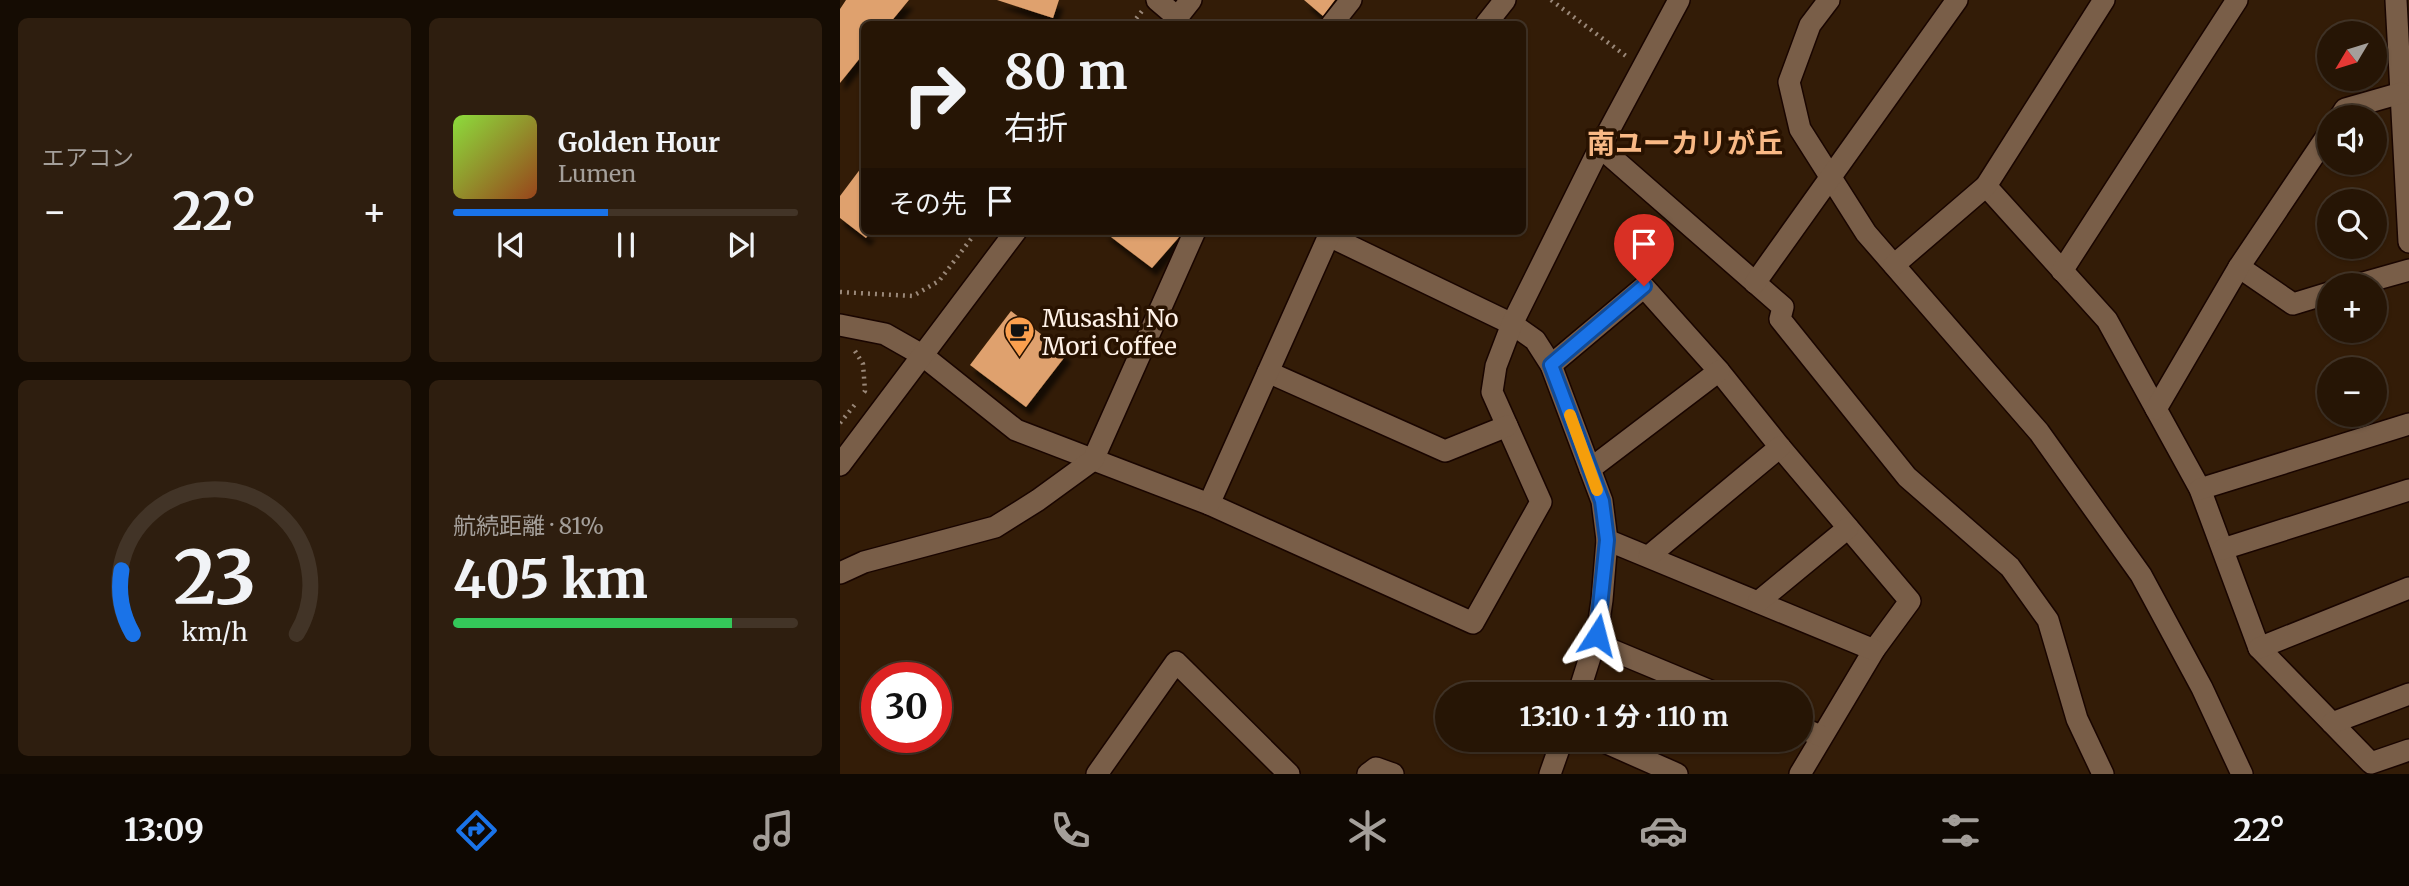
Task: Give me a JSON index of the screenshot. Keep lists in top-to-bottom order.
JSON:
{
  "districts": ["南ユーカリが丘"],
  "places": {
    "cafe": ["Musashi No Mori Coffee"]
  },
  "north": "bottom left",
  "page": {
    "tile": [
      "エアコン",
      ["航続距離 · 81%", "405 km"]
    ],
    "map_buttons": ["+", "−"],
    "turn": ["80 m", "右折"],
    "song": ["Golden Hour", "Lumen"],
    "then": "その先",
    "heat": ["−", "22°", "+"],
    "limit": "30",
    "trip": "13:10 · 1 分 · 110 m",
    "tabs": ["13:09", "22°"],
    "gauge": ["23", "km/h"]
  }
}
